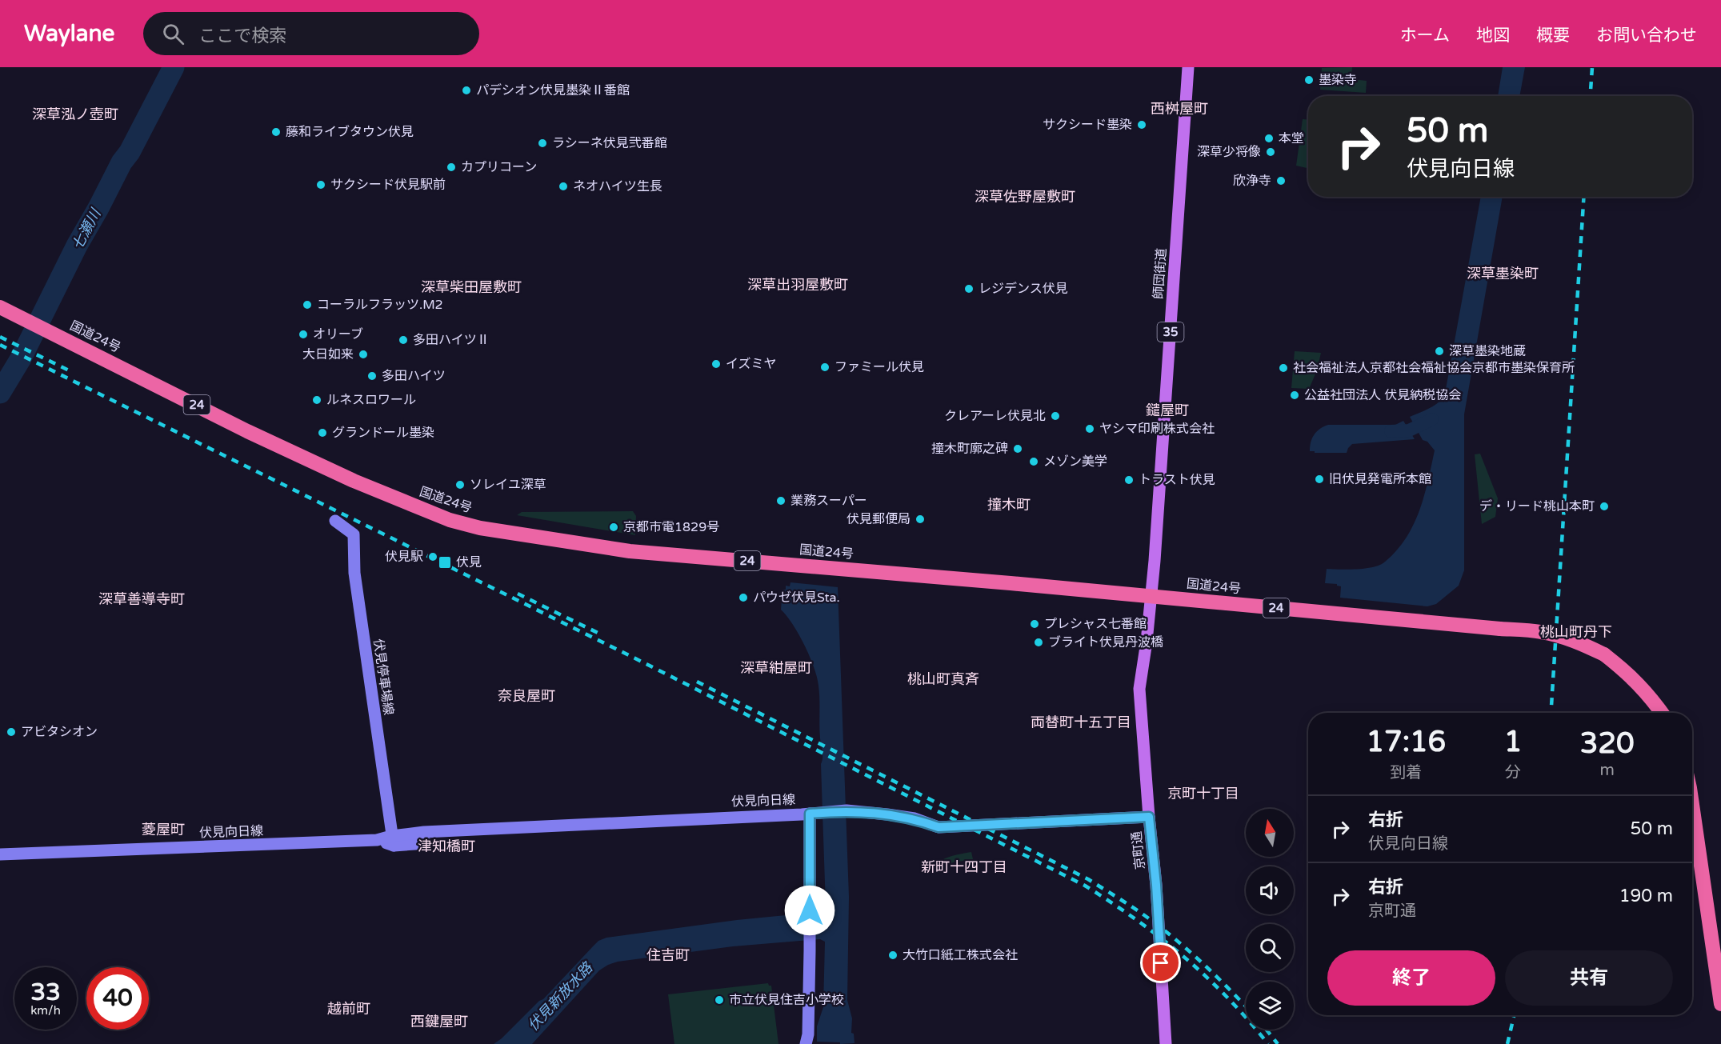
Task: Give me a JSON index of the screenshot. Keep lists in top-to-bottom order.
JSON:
{
  "streets": {
    "highway": ["国道24号", "24"],
    "main road": [
      "師団街道",
      "35",
      "伏見停車場線",
      "伏見向日線",
      "京町通"
    ]
  },
  "crossings": [
    ["師団街道", "国道24号"],
    ["師団街道", "京町通"],
    ["国道24号", "京町通"],
    ["伏見停車場線", "伏見向日線"],
    ["伏見向日線", "京町通"]
  ],
  "districts": [
    "西桝屋町",
    "深草泓ノ壺町",
    "深草佐野屋敷町",
    "深草墨染町",
    "深草出羽屋敷町",
    "深草柴田屋敷町",
    "鑓屋町",
    "撞木町",
    "深草善導寺町",
    "桃山町丹下",
    "深草紺屋町",
    "桃山町真斉",
    "奈良屋町",
    "両替町十五丁目",
    "京町十丁目",
    "菱屋町",
    "津知橋町",
    "新町十四丁目",
    "住吉町",
    "越前町",
    "西鍵屋町"
  ],
  "water": ["七瀬川", "伏見新放水路"],
  "places": {
    "other": [
      "墨染寺",
      "パデシオン伏見墨染Ⅱ番館",
      "サクシード墨染",
      "藤和ライブタウン伏見",
      "本堂",
      "ラシーネ伏見弐番館",
      "深草少将像",
      "カプリコーン",
      "欣浄寺",
      "サクシード伏見駅前",
      "ネオハイツ生長",
      "レジデンス伏見",
      "コーラルフラッツ.M2",
      "オリーブ",
      "多田ハイツⅡ",
      "深草墨染地蔵",
      "大日如来",
      "イズミヤ",
      "ファミール伏見",
      "社会福祉法人京都社会福祉協会京都市墨染保育所",
      "多田ハイツ",
      "公益社団法人 伏見納税協会",
      "ルネスロワール",
      "クレアーレ伏見北",
      "ヤシマ印刷株式会社",
      "グランドール墨染",
      "撞木町廓之碑",
      "メゾン美学",
      "旧伏見発電所本館",
      "トラスト伏見",
      "ソレイユ深草",
      "業務スーパー",
      "デ・リード桃山本町",
      "伏見郵便局",
      "京都市電1829号",
      "伏見駅",
      "パウゼ伏見Sta.",
      "プレシャス七番館",
      "ブライト伏見丹波橋",
      "アビタシオン",
      "大竹口紙工株式会社",
      "市立伏見住吉小学校"
    ],
    "transit": ["伏見"]
  },
  "north": "top",
  "page": {
    "header": "Waylane",
    "search": "ここで検索",
    "nav": [
      "ホーム",
      "地図",
      "概要",
      "お問い合わせ"
    ],
    "turn": ["50 m", "伏見向日線"],
    "eta": [
      "17:16",
      "到着",
      "1",
      "分",
      "320",
      "m"
    ],
    "list": [
      {
        "name": "右折",
        "note": "伏見向日線",
        "value": "50 m"
      },
      {
        "name": "右折",
        "note": "京町通",
        "value": "190 m"
      }
    ],
    "buttons": ["終了", "共有"],
    "speed": "33 km/h",
    "limit": "40"
  }
}
